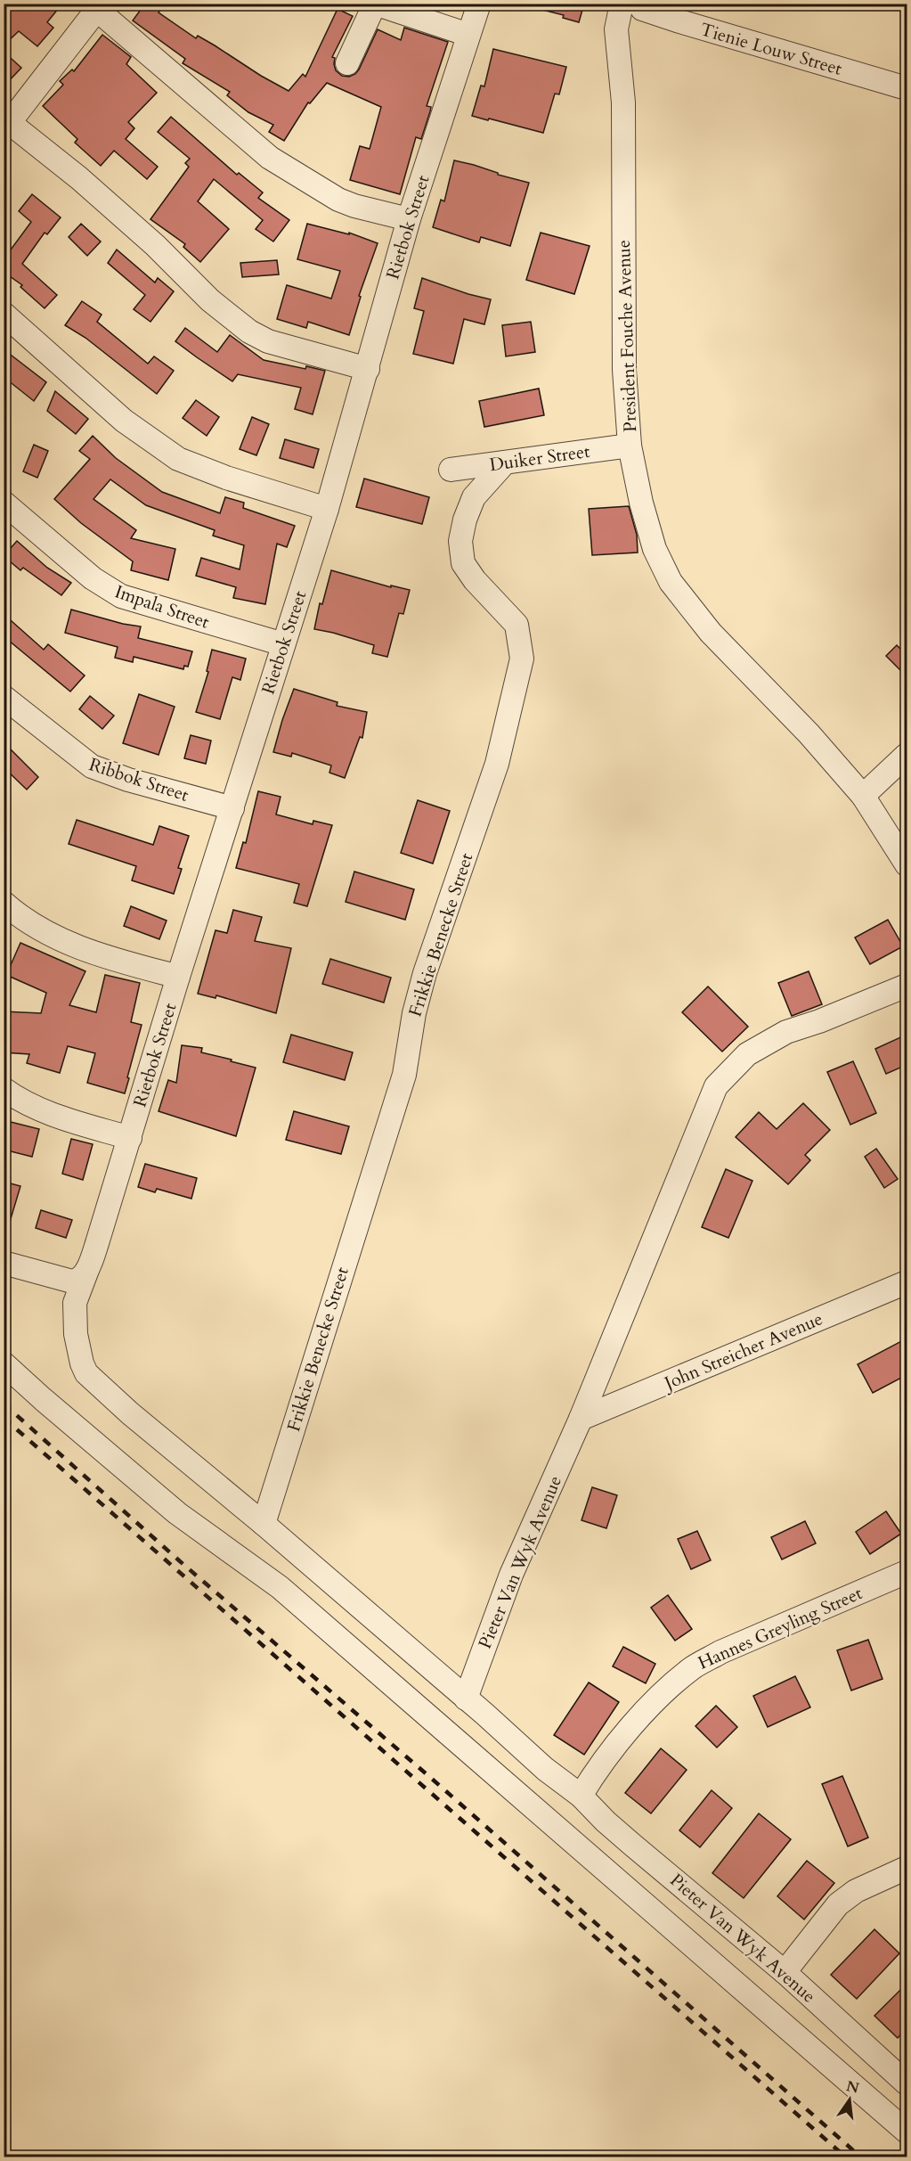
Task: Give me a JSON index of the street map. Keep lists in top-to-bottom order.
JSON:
{
  "streets": {
    "street": [
      "Tienie Louw Street",
      "Rietbok Street",
      "President Fouche Avenue",
      "Duiker Street",
      "Impala Street",
      "Ribbok Street",
      "Frikkie Benecke Street",
      "John Streicher Avenue",
      "Pieter Van Wyk Avenue",
      "Hannes Greyling Street"
    ]
  },
  "crossings": [
    ["Rietbok Street", "Impala Street"],
    ["Rietbok Street", "Ribbok Street"],
    ["Rietbok Street", "Frikkie Benecke Street"],
    ["Rietbok Street", "Pieter Van Wyk Avenue"],
    ["President Fouche Avenue", "Duiker Street"],
    ["Duiker Street", "Frikkie Benecke Street"],
    ["John Streicher Avenue", "Pieter Van Wyk Avenue"],
    ["Pieter Van Wyk Avenue", "Hannes Greyling Street"]
  ],
  "north": "top"
}
